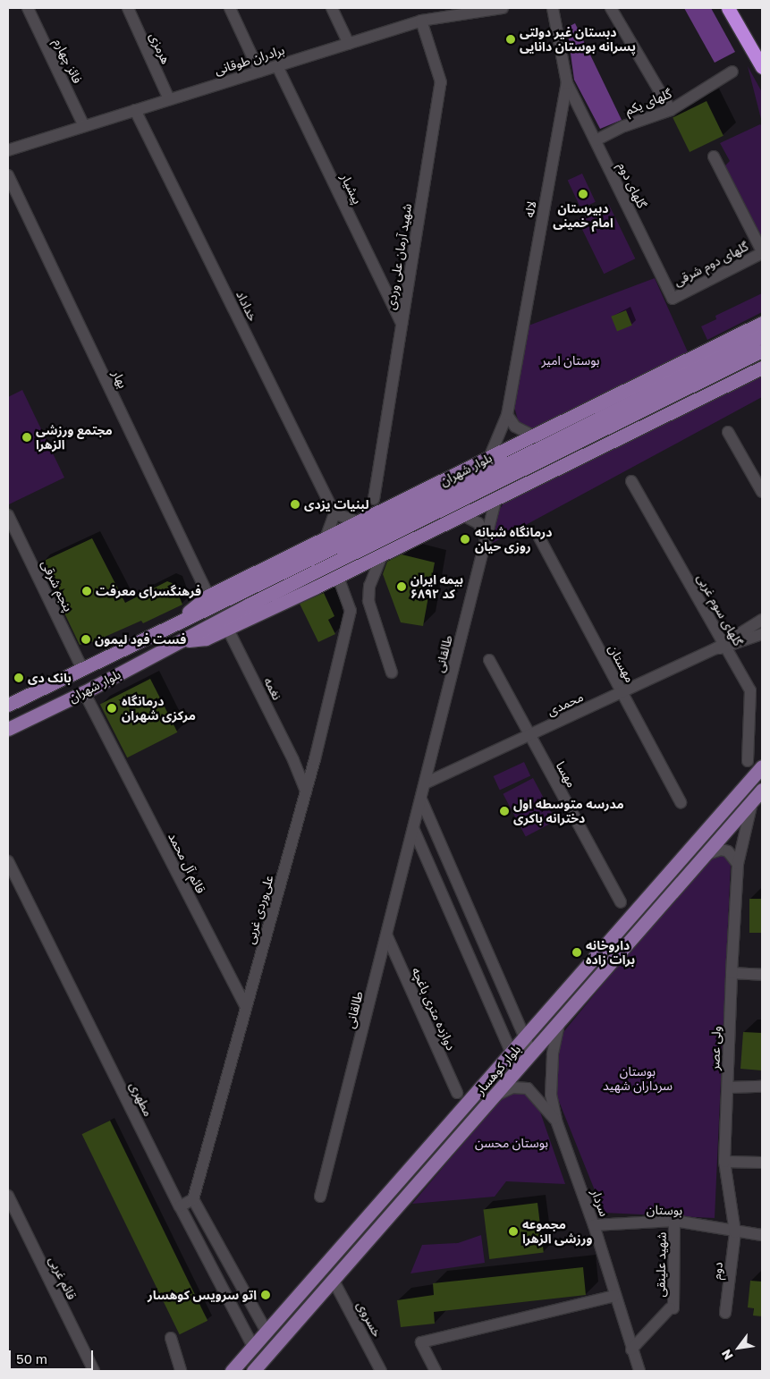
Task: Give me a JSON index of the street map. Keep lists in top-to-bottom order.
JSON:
{
  "streets": {
    "main road": ["بلوار شهران", "بلوار کوهسار"],
    "street": [
      "هرمزی",
      "برادران طوقانی",
      "فائز چهارم",
      "گلهای یکم",
      "گلهای دوم",
      "پیشیار",
      "لاله",
      "شهید آرمان علی وردی",
      "گلهای دوم شرقی",
      "خداداد",
      "بهار",
      "پنجم شرقی",
      "گلهای سوم غربی",
      "طالقانی",
      "مهستان",
      "نغمه",
      "محمدی",
      "مهسا",
      "قائم آل محمد",
      "علی‌وردی غربی",
      "دوازده متری باغچه",
      "ولی عصر",
      "مطهری",
      "سردار",
      "بوستان",
      "شهید علینقی",
      "دوم",
      "قائم غربی",
      "خسروی"
    ]
  },
  "crossings": [
    ["هرمزی", "برادران طوقانی"],
    ["برادران طوقانی", "فائز چهارم"],
    ["برادران طوقانی", "پیشیار"],
    ["برادران طوقانی", "شهید آرمان علی وردی"],
    ["برادران طوقانی", "خداداد"],
    ["گلهای یکم", "گلهای دوم"],
    ["گلهای دوم", "لاله"],
    ["گلهای دوم", "گلهای دوم شرقی"],
    ["پیشیار", "شهید آرمان علی وردی"],
    ["لاله", "بلوار شهران"],
    ["بهار", "بلوار شهران"],
    ["بلوار شهران", "پنجم شرقی"],
    ["بلوار شهران", "طالقانی"],
    ["بلوار شهران", "نغمه"],
    ["بلوار شهران", "قائم آل محمد"],
    ["گلهای سوم غربی", "محمدی"],
    ["طالقانی", "محمدی"],
    ["طالقانی", "دوازده متری باغچه"],
    ["مهستان", "محمدی"],
    ["نغمه", "علی‌وردی غربی"],
    ["محمدی", "مهسا"],
    ["قائم آل محمد", "علی‌وردی غربی"],
    ["ولی عصر", "بلوار کوهسار"],
    ["ولی عصر", "بوستان"],
    ["ولی عصر", "دوم"],
    ["بلوار کوهسار", "مطهری"],
    ["بلوار کوهسار", "سردار"],
    ["بلوار کوهسار", "خسروی"],
    ["سردار", "بوستان"],
    ["سردار", "شهید علینقی"],
    ["بوستان", "شهید علینقی"],
    ["بوستان", "دوم"]
  ],
  "parks": ["بوستان امیر", "بوستان سرداران شهید", "بوستان محسن"],
  "places": [
    "دبستان غیر دولتی پسرانه بوستان دانایی",
    "دبیرستان امام خمینی",
    "مجتمع ورزشی الزهرا",
    "لبنیات یزدی",
    "درمانگاه شبانه روزی حیان",
    "بیمه ایران کد ۶۸۹۲",
    "فرهنگسرای معرفت",
    "فست فود لیمون",
    "بانک دی",
    "درمانگاه مرکزی شهران",
    "مدرسه متوسطه اول دخترانه باکری",
    "داروخانه برات زاده",
    "مجموعه ورزشی الزهرا",
    "اتو سرویس کوهسار"
  ],
  "scale_bar": "50 m",
  "north": "bottom left"
}
